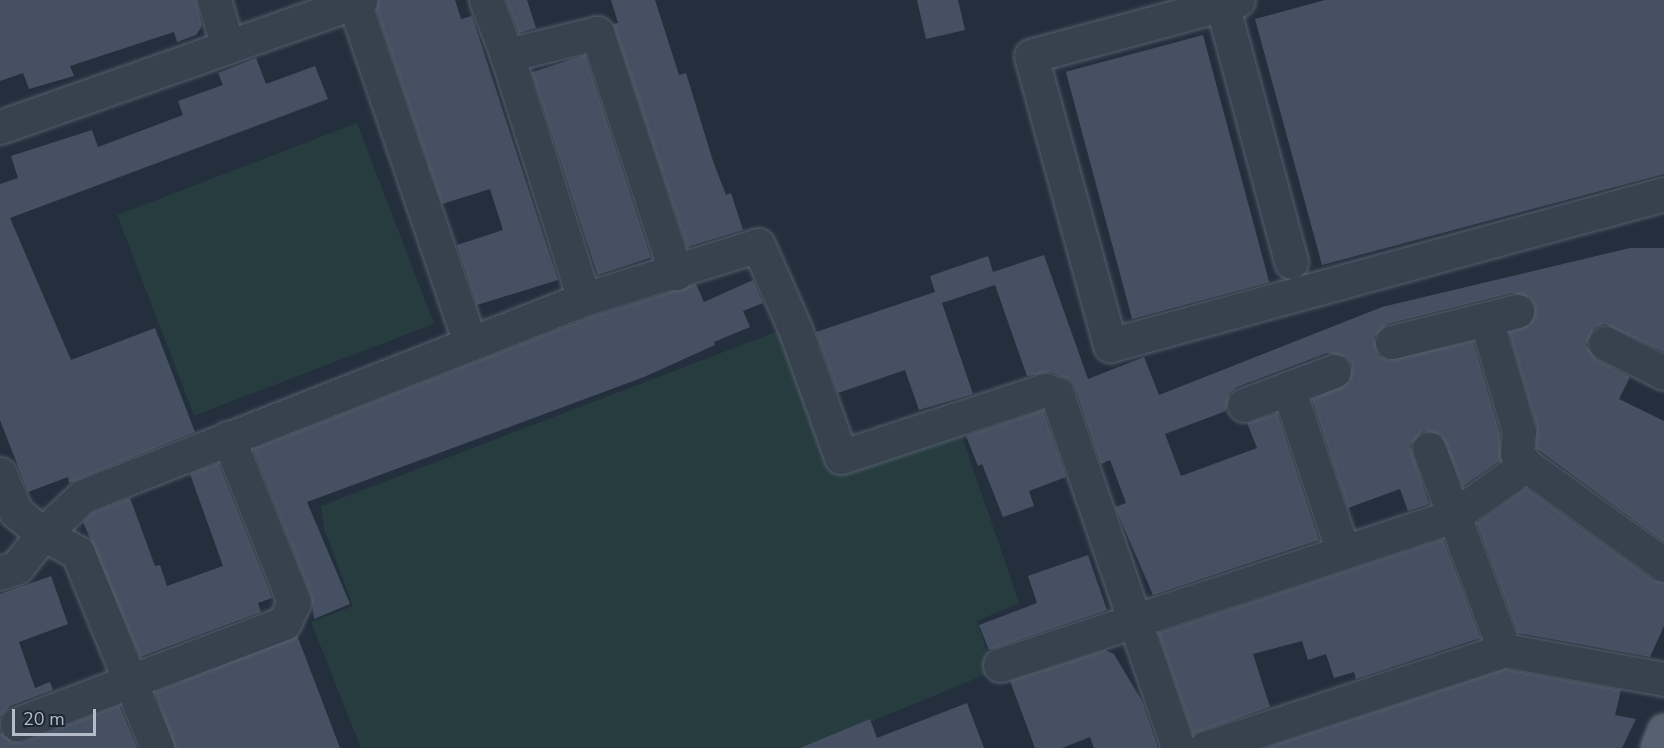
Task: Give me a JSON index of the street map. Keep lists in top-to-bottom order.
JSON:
{
  "scale_bar": "20 m"
}
